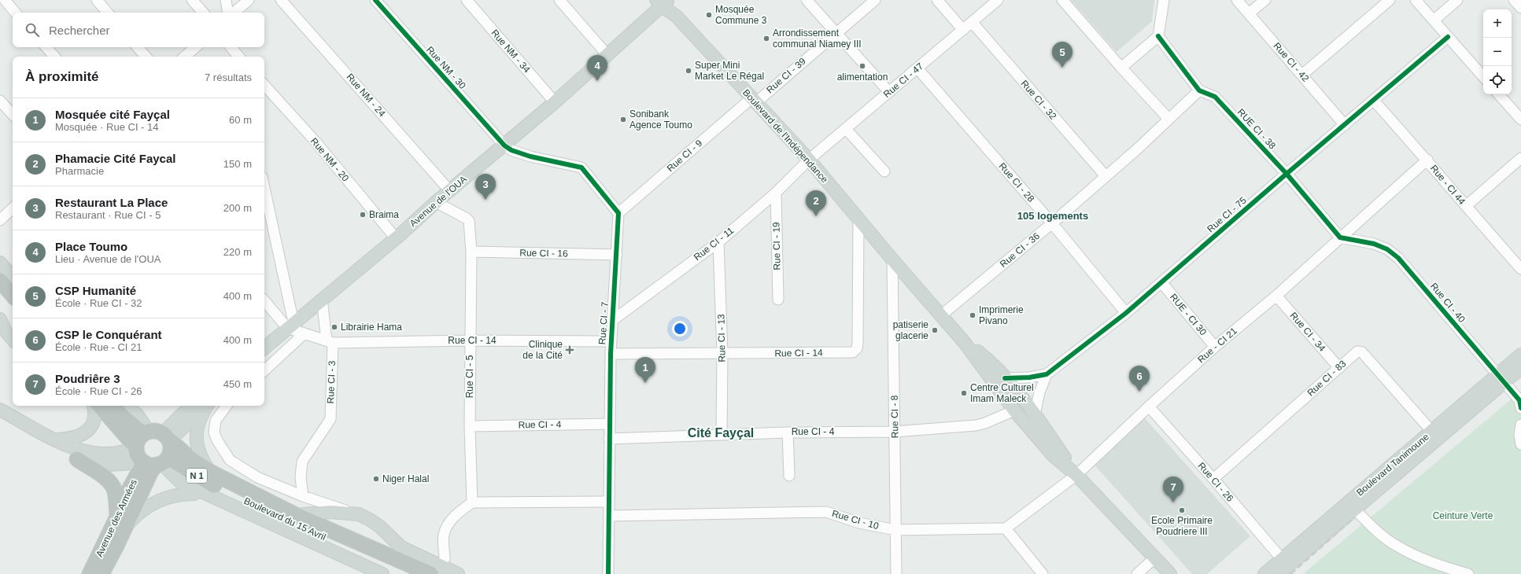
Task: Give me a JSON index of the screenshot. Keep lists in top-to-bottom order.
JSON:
{
  "streets": {
    "highway": ["N 1", "Avenue des Armées", "Boulevard du 15 Avril"],
    "main road": ["Boulevard de l'Indépendance", "Avenue de l'OUA", "Boulevard Tanimoune"],
    "street": [
      "Rue NM - 34",
      "Rue CI - 42",
      "Rue NM - 30",
      "Rue CI - 39",
      "Rue CI - 47",
      "Rue NM - 24",
      "Rue CI - 32",
      "RUE CI - 38",
      "Rue CI - 9",
      "Rue NM - 20",
      "Rue CI - 28",
      "Rue - CI 44",
      "Rue CI - 75",
      "Rue CI - 11",
      "Rue CI - 19",
      "Rue CI - 36",
      "Rue CI - 16",
      "Rue CI - 40",
      "RUE - CI 30",
      "Rue CI - 7",
      "Rue CI - 34",
      "Rue CI - 13",
      "Rue CI - 14",
      "Rue - CI 21",
      "Rue CI - 5",
      "Rue CI - 83",
      "Rue CI - 3",
      "Rue CI - 8",
      "Rue CI - 4",
      "Rue CI - 26",
      "Rue CI - 10"
    ]
  },
  "crossings": [
    ["Rue NM - 34", "Avenue de l'OUA"],
    ["Rue CI - 42", "Rue CI - 75"],
    ["Rue NM - 30", "Avenue de l'OUA"],
    ["Rue CI - 39", "Boulevard de l'Indépendance"],
    ["Rue CI - 39", "Rue CI - 9"],
    ["Rue CI - 47", "Rue CI - 32"],
    ["Rue CI - 47", "Boulevard de l'Indépendance"],
    ["Rue CI - 47", "Rue CI - 28"],
    ["Rue CI - 47", "Rue CI - 11"],
    ["Rue NM - 24", "Avenue de l'OUA"],
    ["Rue CI - 32", "Rue CI - 36"],
    ["RUE CI - 38", "Rue CI - 75"],
    ["RUE CI - 38", "Rue CI - 36"],
    ["RUE CI - 38", "Rue CI - 40"],
    ["RUE CI - 38", "Rue - CI 21"],
    ["Boulevard de l'Indépendance", "Rue CI - 9"],
    ["Boulevard de l'Indépendance", "Avenue de l'OUA"],
    ["Boulevard de l'Indépendance", "Rue CI - 75"],
    ["Boulevard de l'Indépendance", "Rue CI - 11"],
    ["Boulevard de l'Indépendance", "Rue CI - 36"],
    ["Boulevard de l'Indépendance", "Rue CI - 14"],
    ["Boulevard de l'Indépendance", "Rue - CI 21"],
    ["Boulevard de l'Indépendance", "Rue CI - 8"],
    ["Boulevard de l'Indépendance", "Rue CI - 4"],
    ["Rue CI - 9", "Rue CI - 7"],
    ["Rue NM - 20", "Avenue de l'OUA"],
    ["Rue CI - 28", "Rue CI - 75"],
    ["Rue CI - 28", "Rue CI - 36"],
    ["Rue - CI 44", "Rue CI - 75"],
    ["Rue - CI 44", "Rue - CI 21"],
    ["Avenue de l'OUA", "Rue CI - 5"],
    ["Avenue de l'OUA", "Rue CI - 3"],
    ["Rue CI - 75", "RUE - CI 30"],
    ["Rue CI - 11", "Rue CI - 19"],
    ["Rue CI - 11", "Rue CI - 7"],
    ["Rue CI - 11", "Rue CI - 13"],
    ["Rue CI - 16", "Rue CI - 7"],
    ["Rue CI - 16", "Rue CI - 5"],
    ["Rue CI - 40", "Rue - CI 21"],
    ["Rue CI - 40", "Boulevard Tanimoune"],
    ["RUE - CI 30", "Rue - CI 21"],
    ["Rue CI - 7", "Rue CI - 14"],
    ["Rue CI - 7", "Rue CI - 4"],
    ["Rue CI - 7", "Rue CI - 10"],
    ["Rue CI - 34", "Rue - CI 21"],
    ["Rue CI - 34", "Rue CI - 83"],
    ["Rue CI - 13", "Rue CI - 14"],
    ["Rue CI - 13", "Rue CI - 4"],
    ["Rue CI - 14", "Rue CI - 5"],
    ["Rue CI - 14", "Rue CI - 3"],
    ["Rue - CI 21", "Rue CI - 26"],
    ["Rue - CI 21", "Rue CI - 10"],
    ["Rue CI - 5", "Rue CI - 4"],
    ["Rue CI - 83", "Boulevard Tanimoune"],
    ["Rue CI - 83", "Rue CI - 26"],
    ["Rue CI - 8", "Rue CI - 4"],
    ["Rue CI - 8", "Rue CI - 10"],
    ["Boulevard Tanimoune", "Rue CI - 26"],
    ["Avenue des Armées", "Boulevard du 15 Avril"]
  ],
  "districts": ["105 logements", "Cité Fayçal"],
  "parks": ["Ceinture Verte"],
  "places": {
    "other": [
      "Mosquée Commune 3",
      "Arrondissement communal Niamey III",
      "alimentation",
      "Super Mini Market Le Régal",
      "Sonibank Agence Toumo",
      "Braima",
      "Imprimerie Pivano",
      "Librairie Hama",
      "patiserie glacerie",
      "Centre Culturel Imam Maleck",
      "Niger Halal",
      "Ecole Primaire Poudriere III"
    ],
    "health": ["Clinique de la Cité"]
  },
  "page": {
    "map_buttons": ["+", "−"],
    "search": "Rechercher",
    "pins": [
      "5",
      "4",
      "3",
      "2",
      "1",
      "6",
      "7"
    ],
    "heading": ["À proximité", "7 résultats"],
    "list": [
      {
        "mark": "1",
        "name": "Mosquée cité Fayçal",
        "note": "Mosquée · Rue CI - 14",
        "value": "60 m"
      },
      {
        "mark": "2",
        "name": "Phamacie Cité Faycal",
        "note": "Pharmacie",
        "value": "150 m"
      },
      {
        "mark": "3",
        "name": "Restaurant La Place",
        "note": "Restaurant · Rue CI - 5",
        "value": "200 m"
      },
      {
        "mark": "4",
        "name": "Place Toumo",
        "note": "Lieu · Avenue de l'OUA",
        "value": "220 m"
      },
      {
        "mark": "5",
        "name": "CSP Humanité",
        "note": "École · Rue CI - 32",
        "value": "400 m"
      },
      {
        "mark": "6",
        "name": "CSP le Conquérant",
        "note": "École · Rue - CI 21",
        "value": "400 m"
      },
      {
        "mark": "7",
        "name": "Poudriêre 3",
        "note": "École · Rue CI - 26",
        "value": "450 m"
      }
    ]
  }
}
